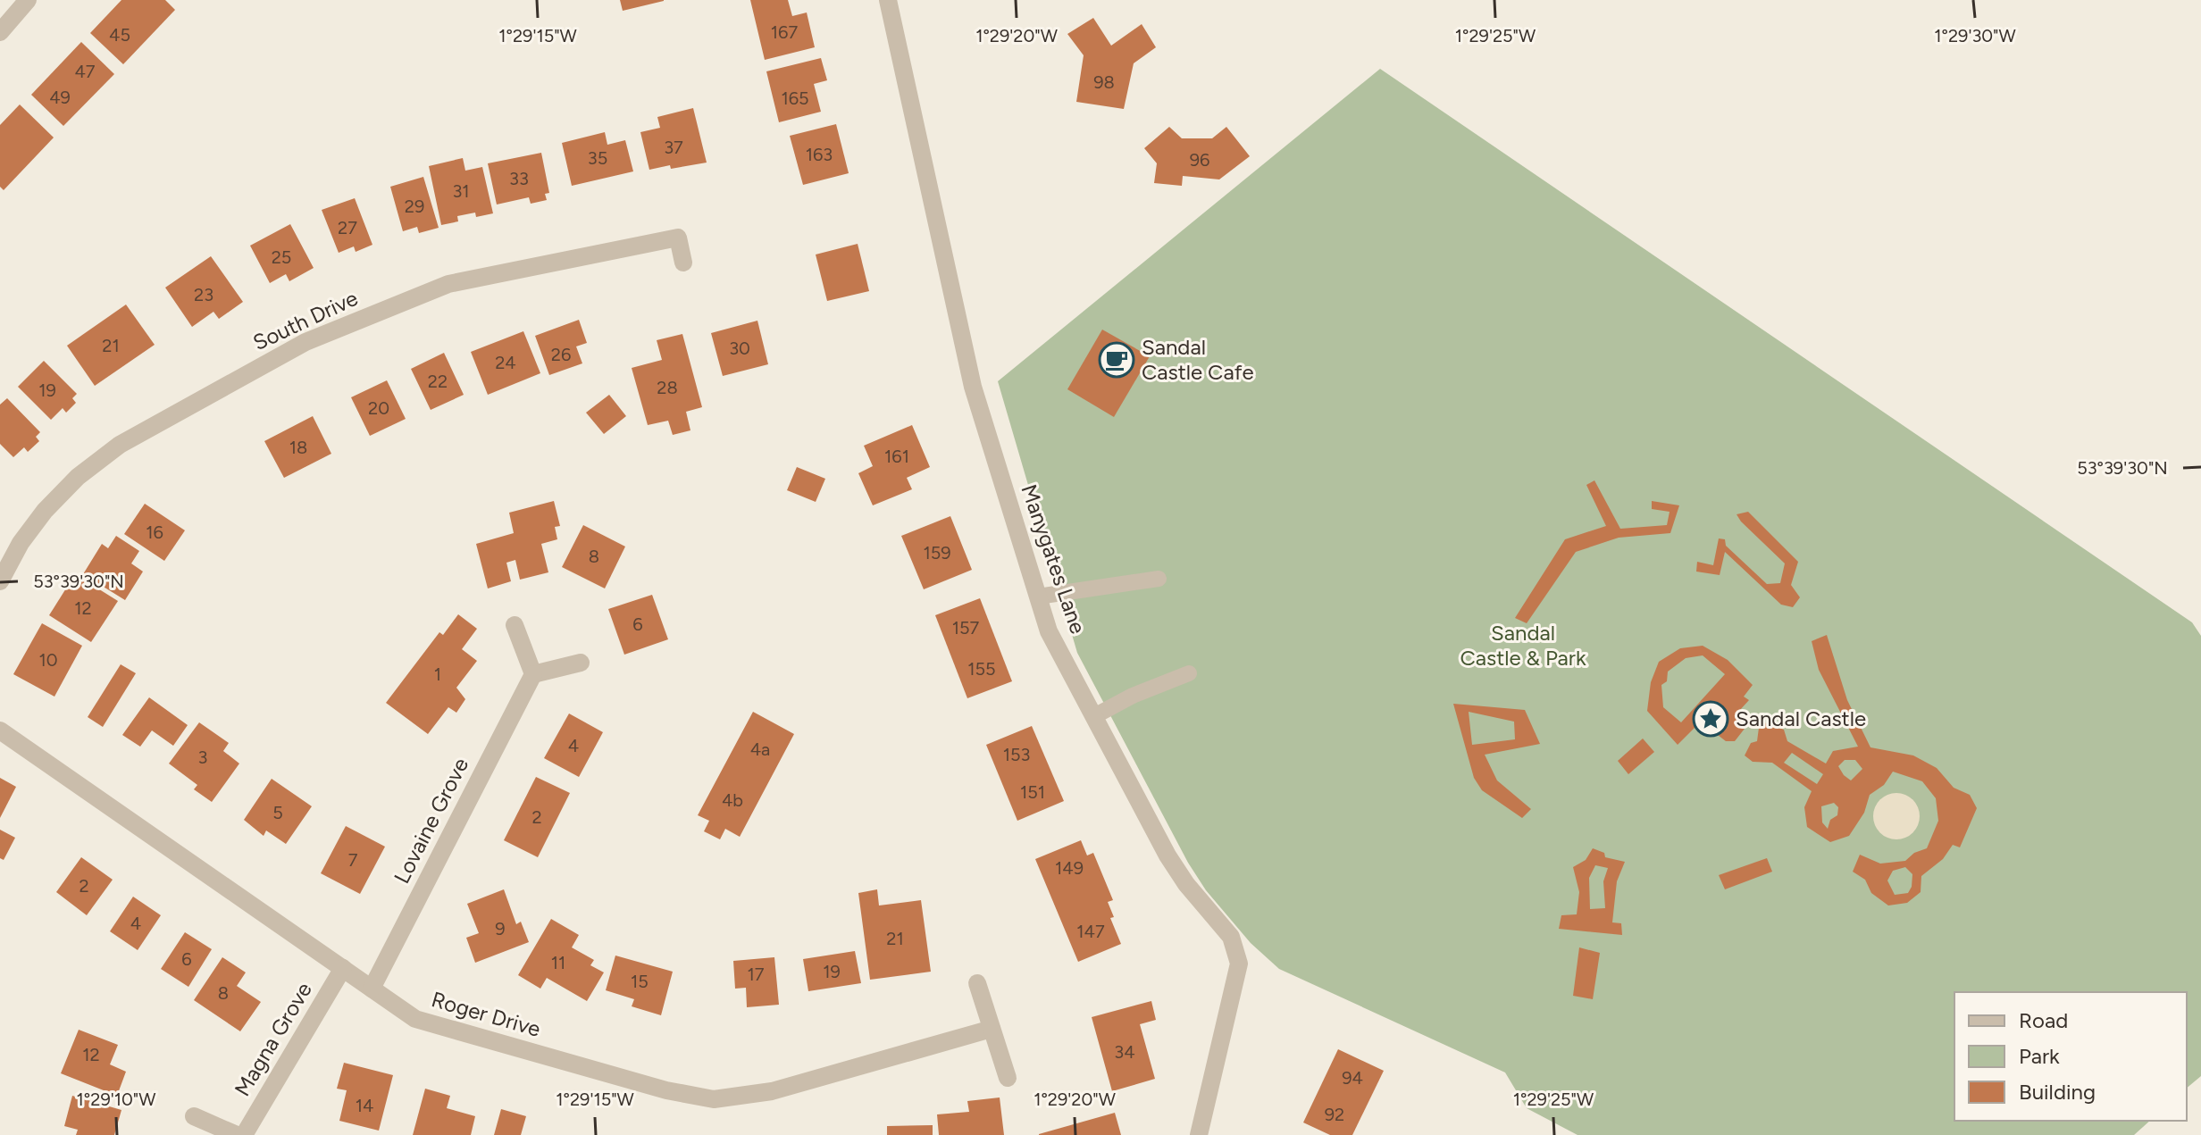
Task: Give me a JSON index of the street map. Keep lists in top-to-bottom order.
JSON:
{
  "streets": {
    "street": [
      "South Drive",
      "Manygates Lane",
      "Lovaine Grove",
      "Roger Drive",
      "Magna Grove"
    ]
  },
  "crossings": [
    ["Lovaine Grove", "Roger Drive"],
    ["Roger Drive", "Magna Grove"]
  ],
  "parks": ["Sandal Castle & Park"],
  "places": {
    "cafe": ["Sandal Castle Cafe"],
    "place": ["Sandal Castle"]
  },
  "house_numbers": [
    "167",
    "45",
    "47",
    "98",
    "49",
    "165",
    "37",
    "163",
    "35",
    "96",
    "33",
    "31",
    "29",
    "27",
    "25",
    "23",
    "21",
    "30",
    "26",
    "24",
    "22",
    "28",
    "19",
    "20",
    "18",
    "161",
    "16",
    "159",
    "8",
    "12",
    "6",
    "157",
    "10",
    "155",
    "1",
    "4",
    "4a",
    "153",
    "3",
    "151",
    "4b",
    "5",
    "2",
    "7",
    "149",
    "2",
    "4",
    "9",
    "147",
    "21",
    "6",
    "11",
    "19",
    "17",
    "15",
    "8",
    "34",
    "12",
    "94",
    "14",
    "92"
  ],
  "legend": ["Road", "Park", "Building"],
  "coordinates": [
    "1°29'15\"W",
    "1°29'20\"W",
    "1°29'25\"W",
    "1°29'30\"W",
    "53°39'30\"N",
    "1°29'10\"W"
  ]
}
